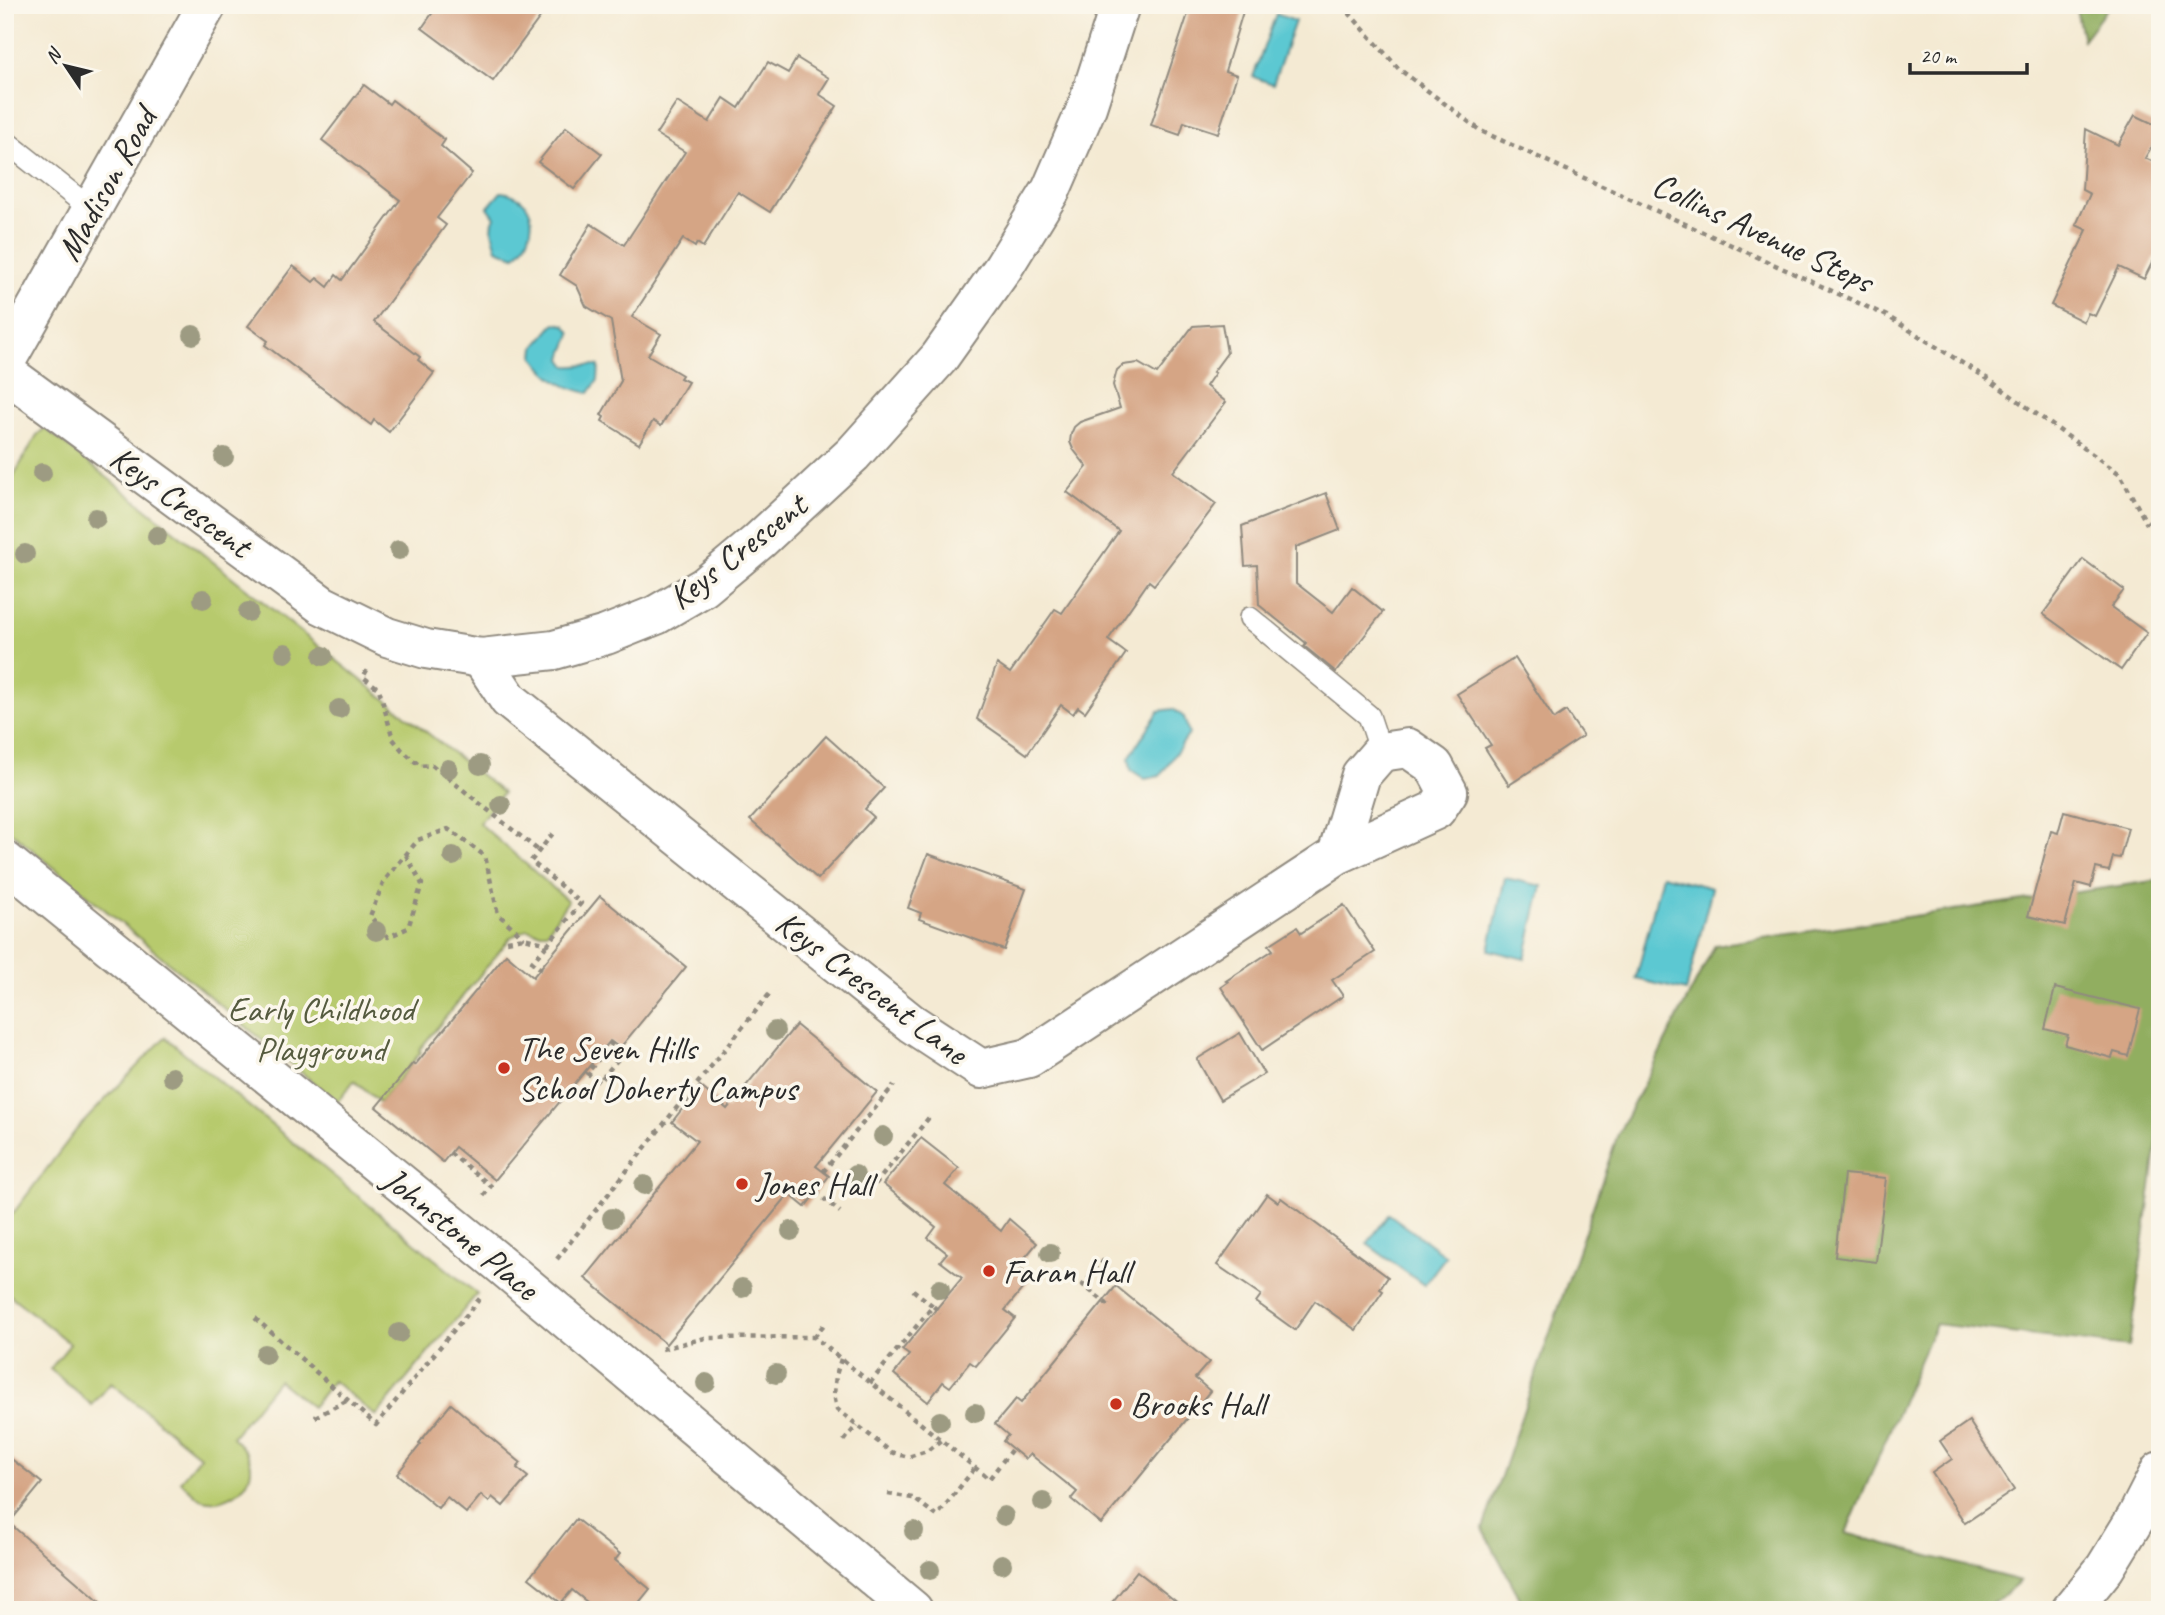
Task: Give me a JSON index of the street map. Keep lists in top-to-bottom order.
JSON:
{
  "streets": {
    "street": [
      "Madison Road",
      "Keys Crescent",
      "Keys Crescent Lane",
      "Johnstone Place"
    ],
    "path": ["Collins Avenue Steps"]
  },
  "crossings": [
    ["Keys Crescent", "Keys Crescent Lane"]
  ],
  "parks": ["Early Childhood Playground"],
  "places": [
    "The Seven Hills School Doherty Campus",
    "Jones Hall",
    "Faran Hall",
    "Brooks Hall"
  ],
  "scale_bar": "20 m",
  "north": "top left"
}
